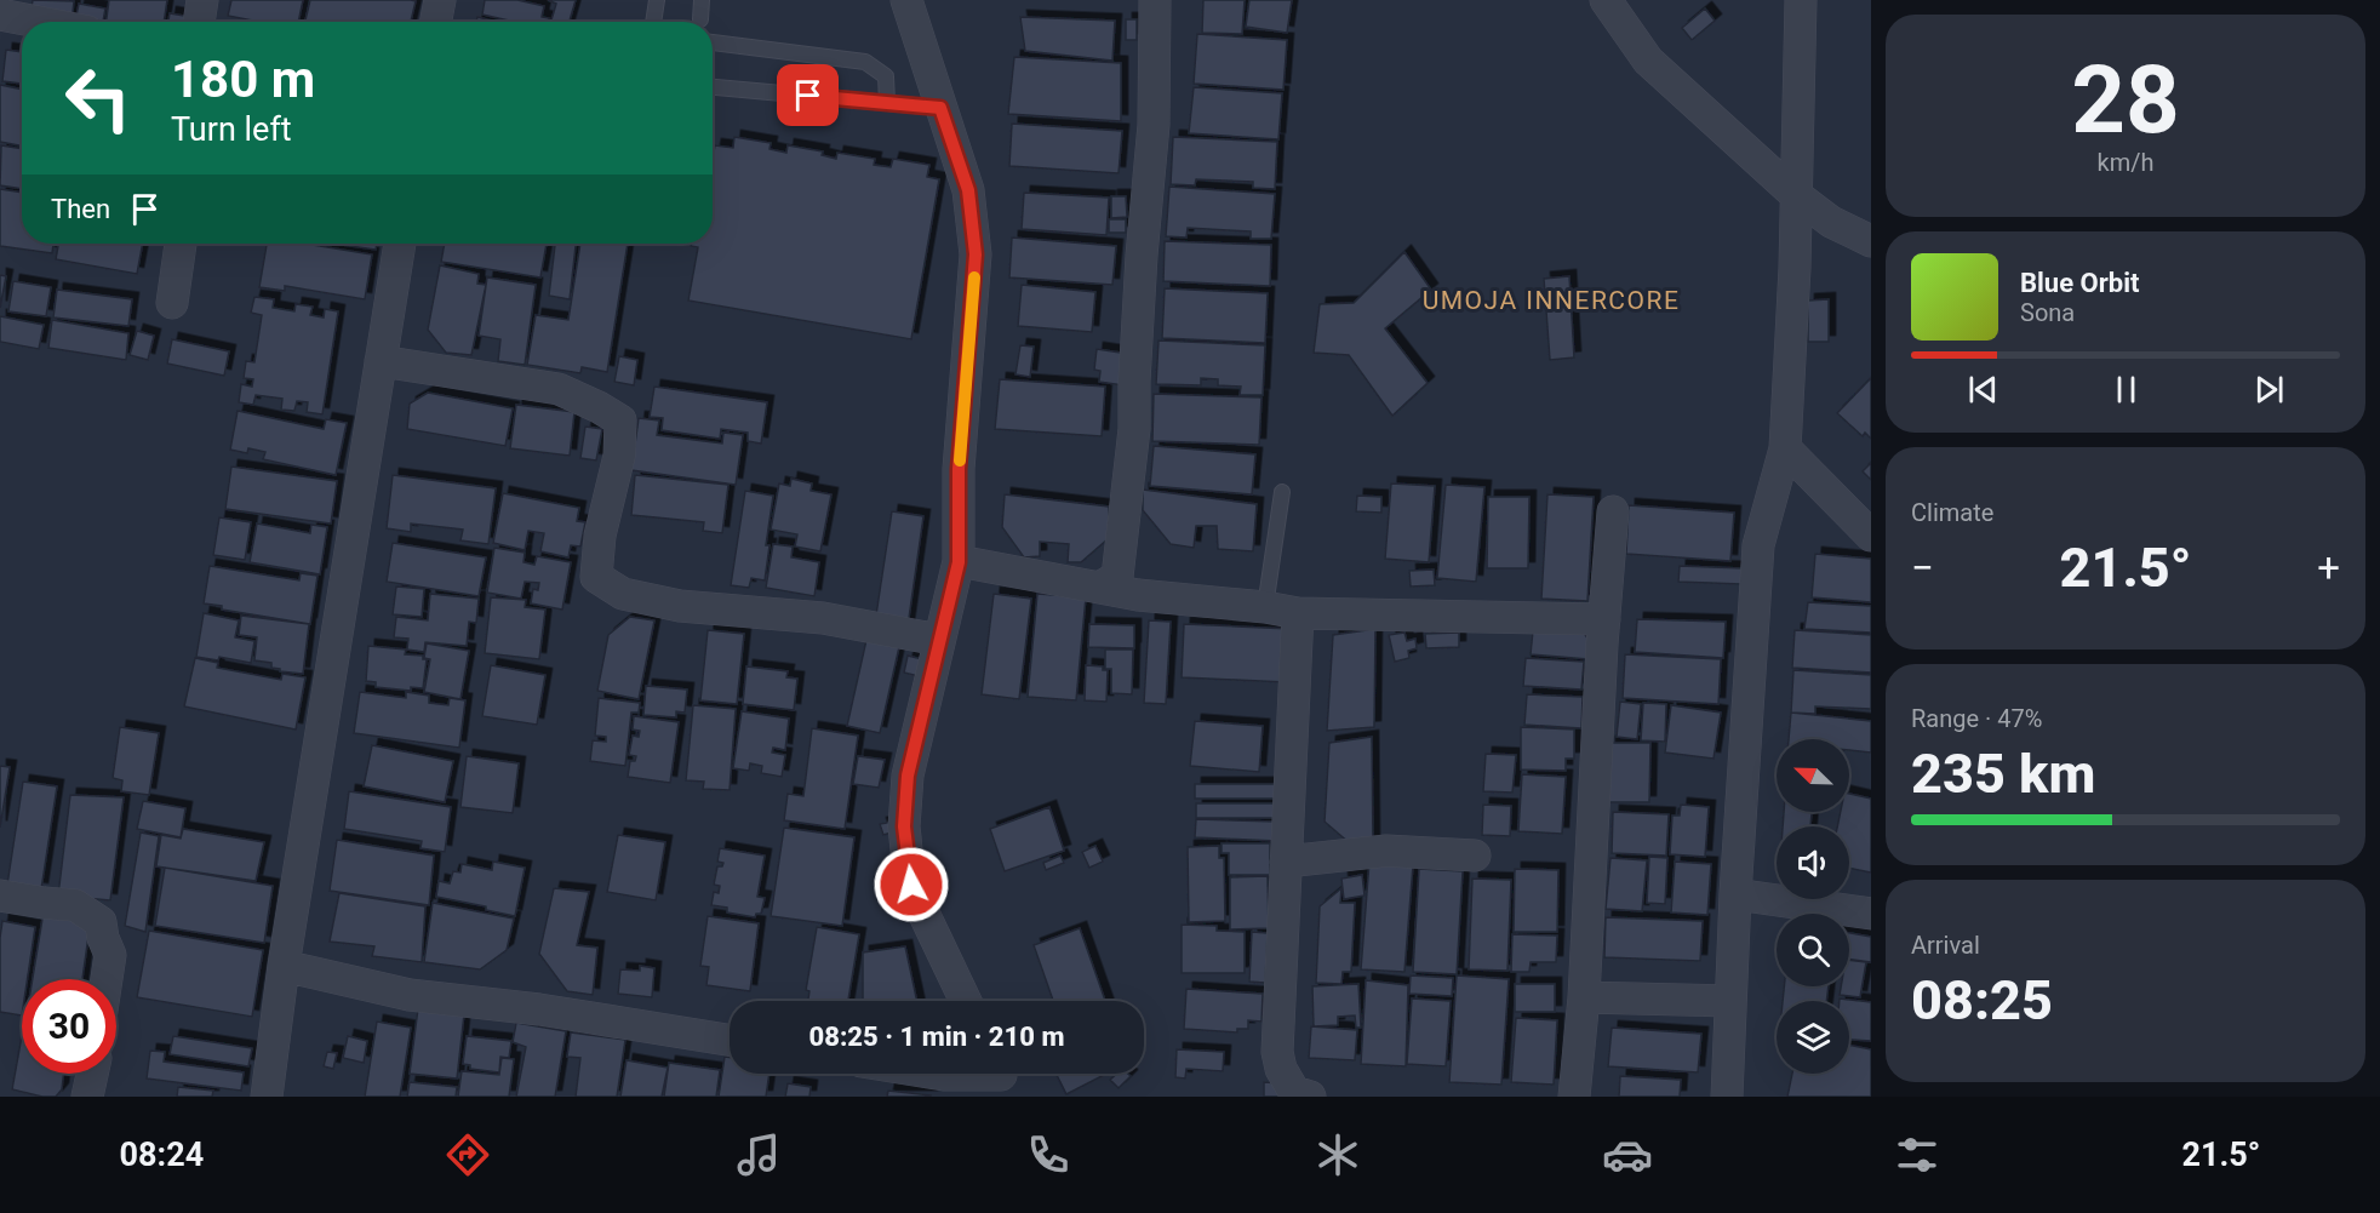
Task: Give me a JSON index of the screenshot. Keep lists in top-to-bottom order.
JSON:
{
  "districts": ["UMOJA INNERCORE"],
  "north": "top left",
  "page": {
    "tile": [
      ["28", "km/h"],
      "Climate",
      ["Range · 47%", "235 km"],
      ["Arrival", "08:25"]
    ],
    "turn": ["180 m", "Turn left"],
    "then": "Then",
    "song": ["Blue Orbit", "Sona"],
    "heat": ["−", "21.5°", "+"],
    "limit": "30",
    "trip": "08:25 · 1 min · 210 m",
    "tabs": ["08:24", "21.5°"]
  }
}
